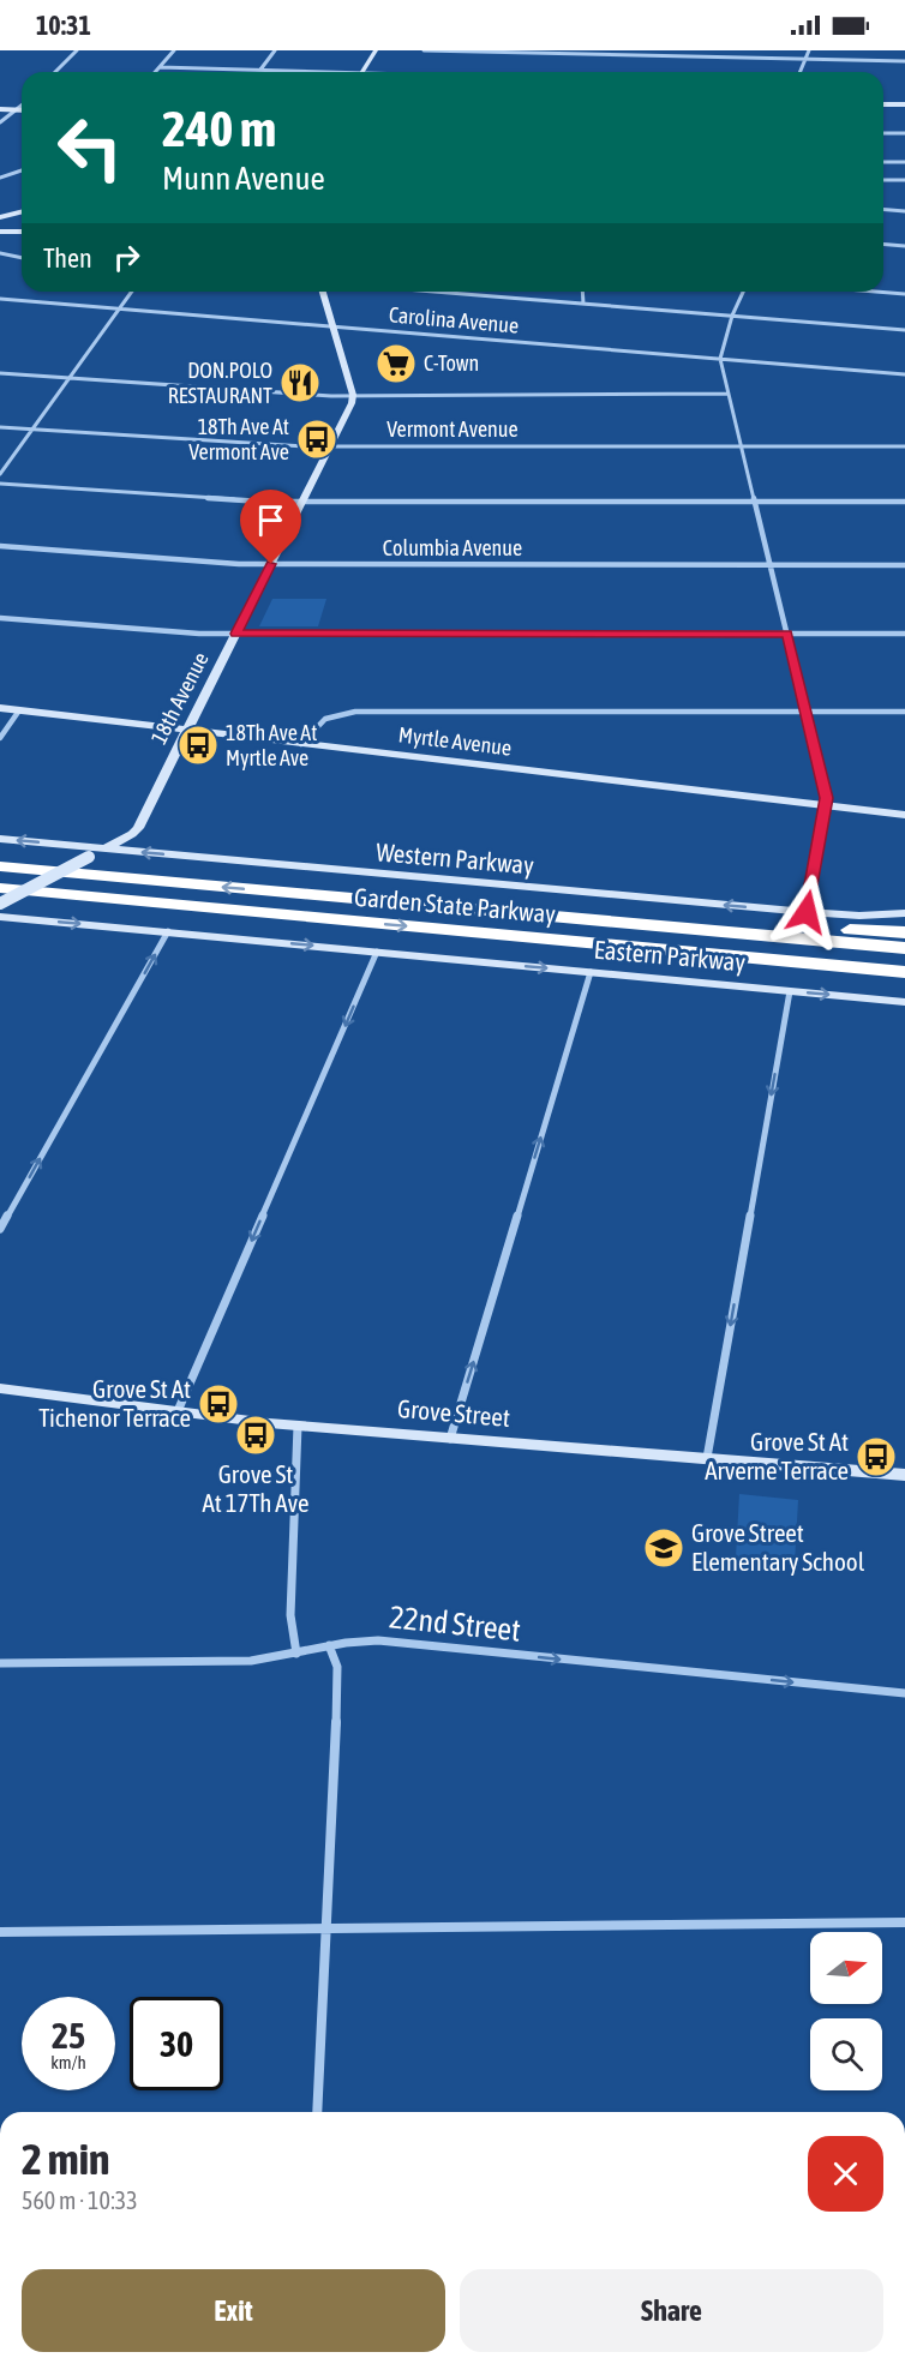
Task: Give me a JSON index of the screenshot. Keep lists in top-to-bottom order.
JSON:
{
  "streets": {
    "highway": ["Garden State Parkway"],
    "main road": [
      "18th Avenue",
      "Myrtle Avenue",
      "Western Parkway",
      "Eastern Parkway",
      "Grove Street"
    ],
    "street": [
      "Carolina Avenue",
      "Vermont Avenue",
      "Columbia Avenue",
      "22nd Street"
    ]
  },
  "crossings": [
    ["Vermont Avenue", "18th Avenue"],
    ["Columbia Avenue", "18th Avenue"],
    ["18th Avenue", "Myrtle Avenue"],
    ["18th Avenue", "Western Parkway"]
  ],
  "one_way": ["Western Parkway", "Eastern Parkway", "22nd Street"],
  "places": {
    "supermarket": ["C-Town"],
    "restaurant": ["DON.POLO RESTAURANT"],
    "bus stop": [
      "18Th Ave At Vermont Ave",
      "18Th Ave At Myrtle Ave",
      "Grove St At Tichenor Terrace",
      "Grove St At 17Th Ave",
      "Grove St At Arverne Terrace"
    ],
    "school or university": ["Grove Street Elementary School"]
  },
  "north": "right",
  "page": {
    "status": "10:31",
    "turn": ["240 m", "Munn Avenue"],
    "then": "Then",
    "speed": "25 km/h",
    "limit": "30",
    "heading": ["2 min", "560 m · 10:33"],
    "buttons": ["Exit", "Share"]
  }
}
